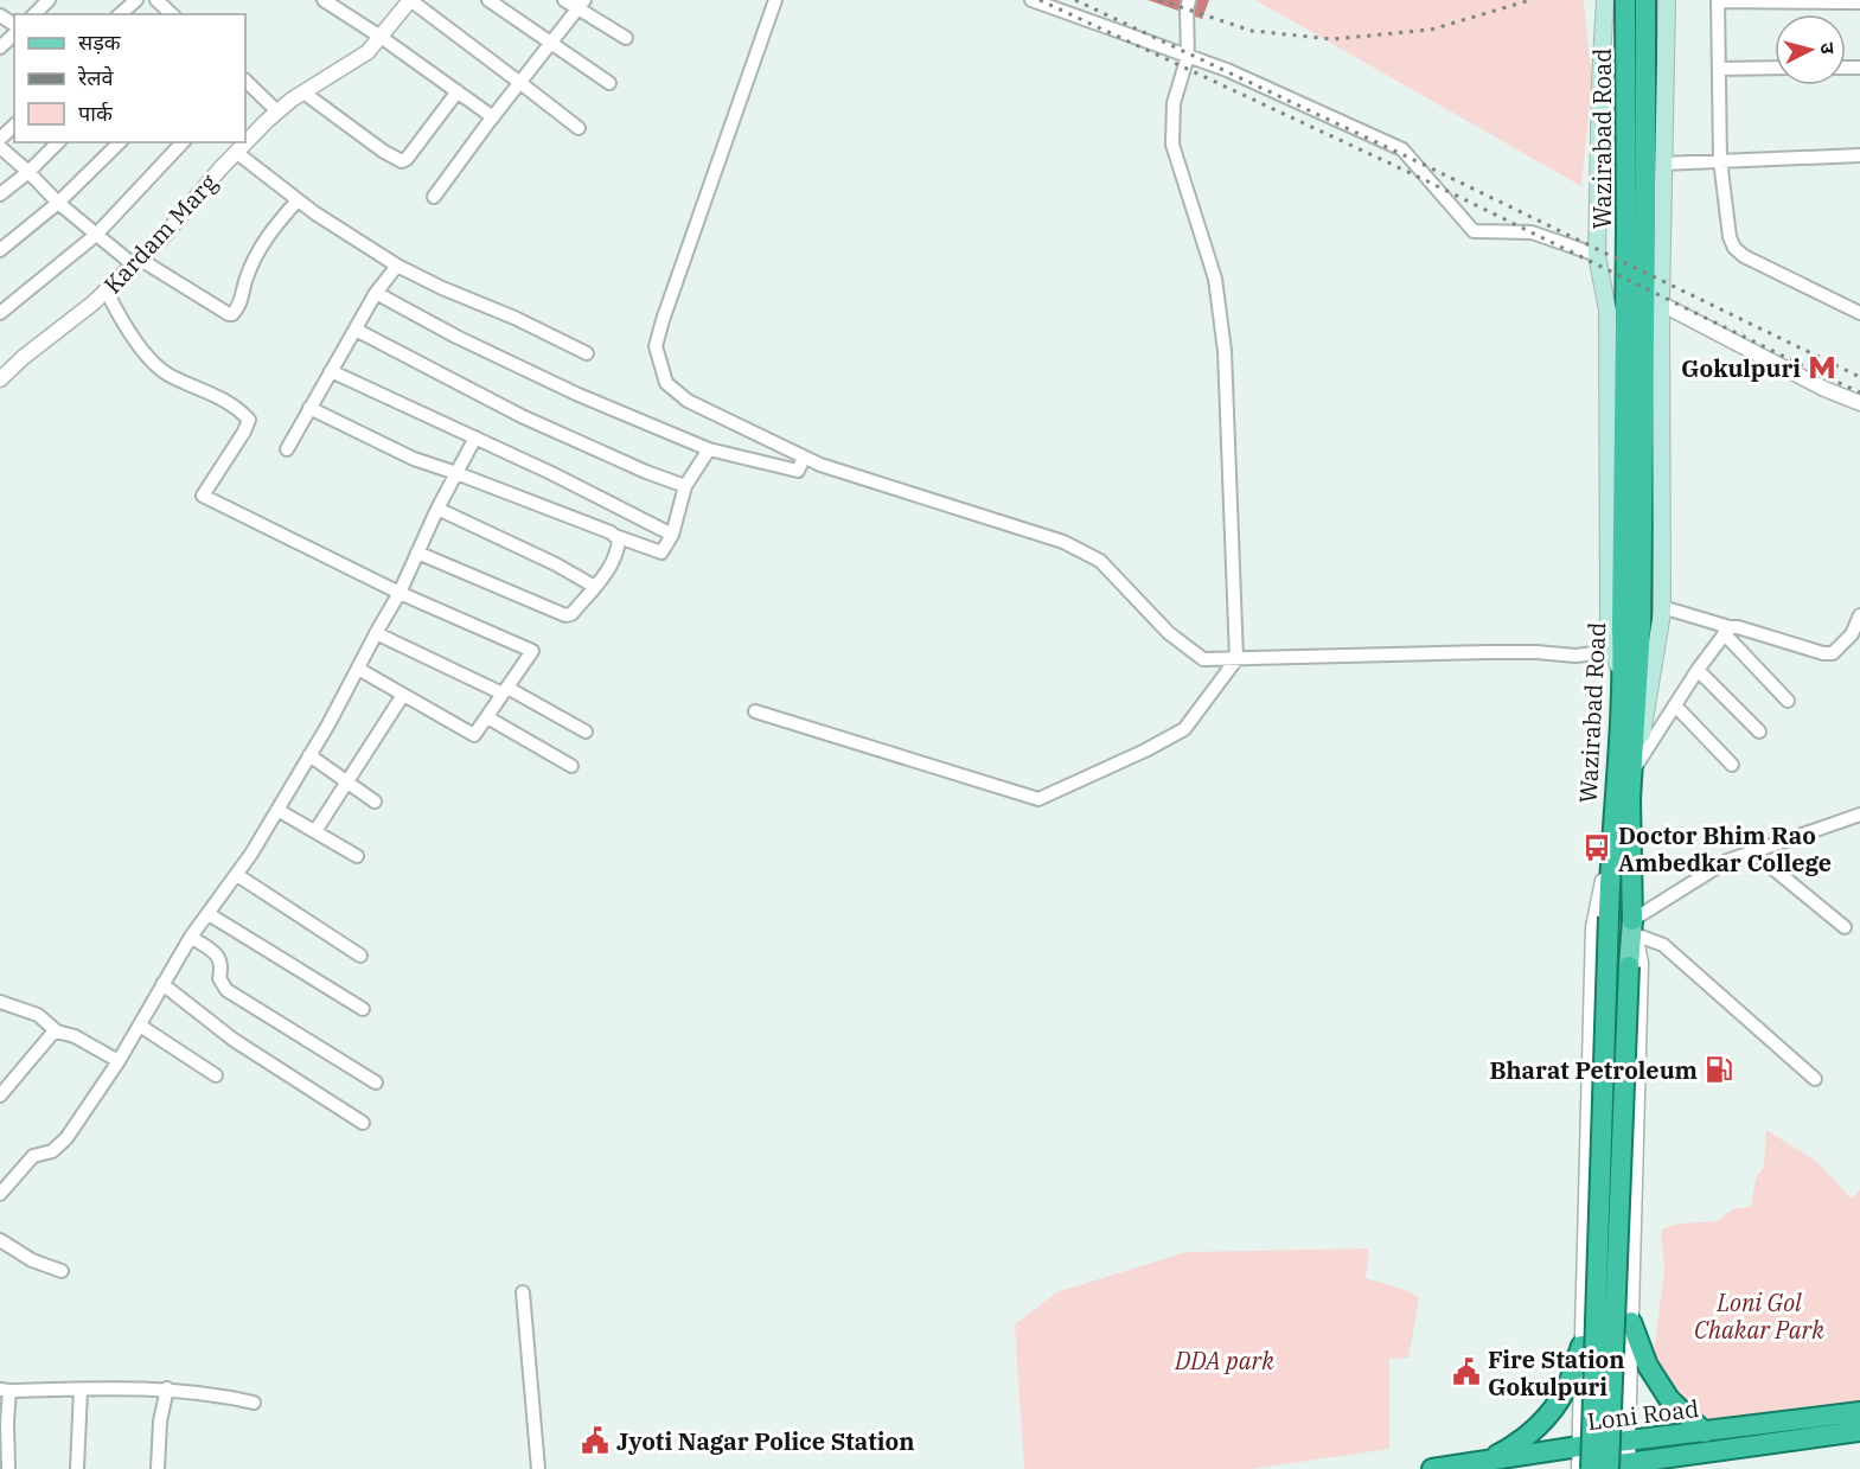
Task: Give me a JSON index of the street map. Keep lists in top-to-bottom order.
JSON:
{
  "streets": {
    "highway": ["Wazirabad Road", "Loni Road"],
    "street": ["Kardam Marg"]
  },
  "crossings": [
    ["Wazirabad Road", "Loni Road"]
  ],
  "parks": ["Loni Gol Chakar Park", "DDA park"],
  "places": {
    "metro station": ["Gokulpuri"],
    "bus stop": ["Doctor Bhim Rao Ambedkar College"],
    "fuel station": ["Bharat Petroleum"],
    "public building": ["Fire Station Gokulpuri", "Jyoti Nagar Police Station"]
  },
  "legend": ["सड़क", "रेलवे", "पार्क"],
  "north": "right"
}
